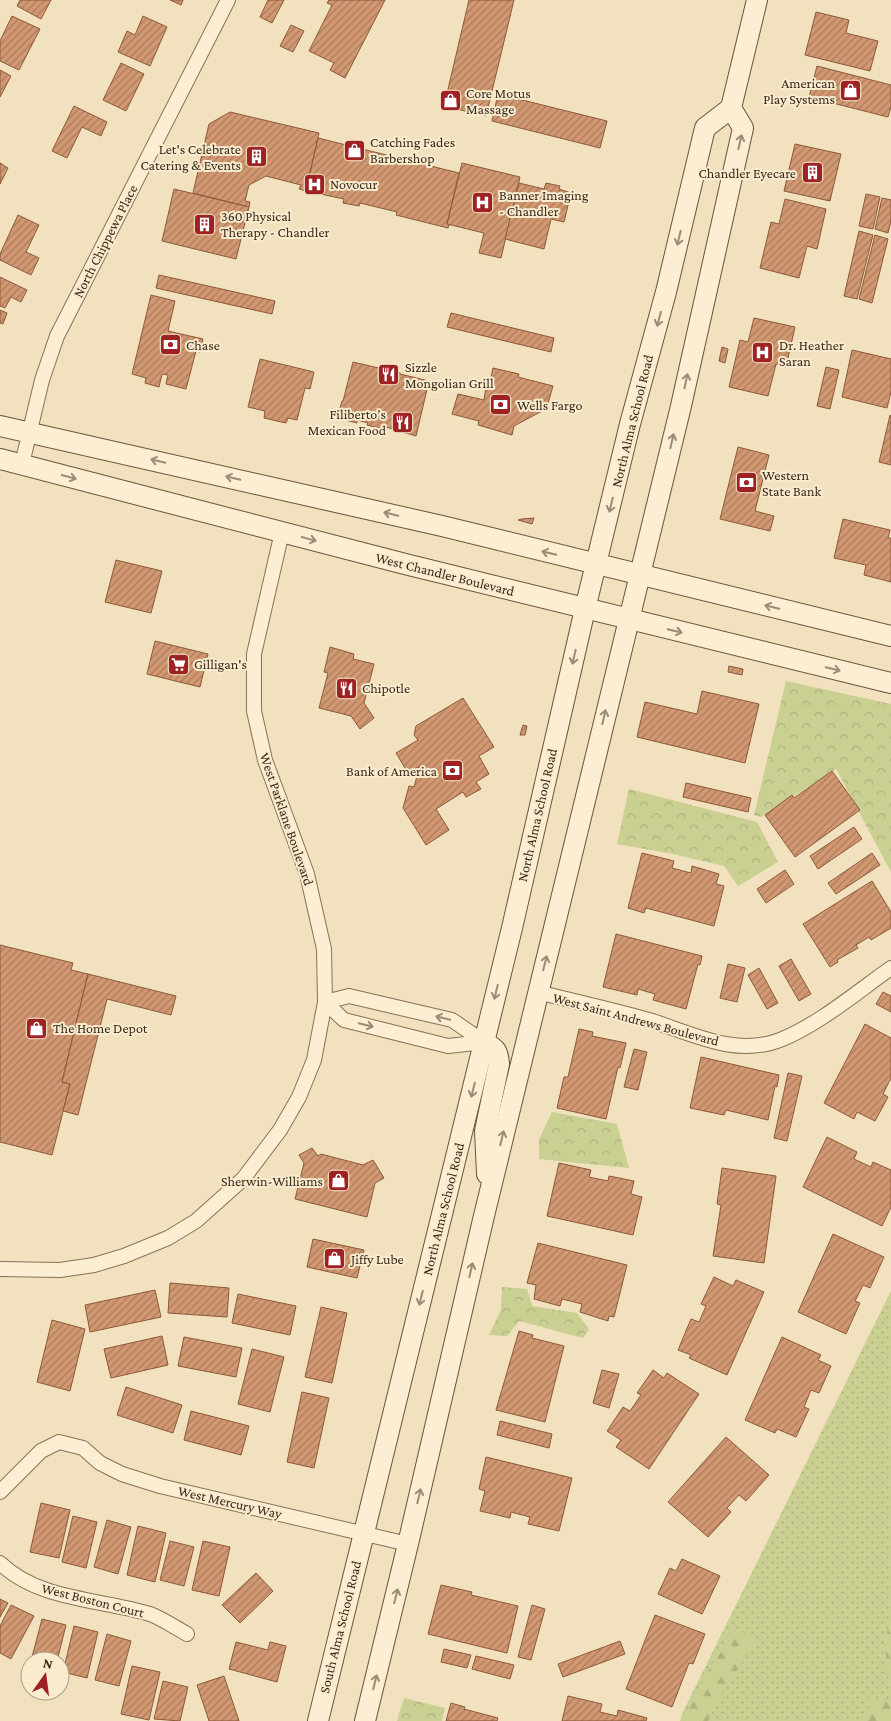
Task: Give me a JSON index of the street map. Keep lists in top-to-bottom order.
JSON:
{
  "streets": {
    "main road": ["North Alma School Road", "West Chandler Boulevard", "South Alma School Road"],
    "street": [
      "North Chippewa Place",
      "West Parklane Boulevard",
      "West Saint Andrews Boulevard",
      "West Mercury Way",
      "West Boston Court"
    ]
  },
  "crossings": [
    ["North Chippewa Place", "West Chandler Boulevard"],
    ["North Alma School Road", "West Chandler Boulevard"],
    ["North Alma School Road", "West Mercury Way"],
    ["North Alma School Road", "South Alma School Road"],
    ["West Chandler Boulevard", "West Parklane Boulevard"],
    ["West Mercury Way", "South Alma School Road"]
  ],
  "places": {
    "shop": [
      "American Play Systems",
      "Core Motus Massage",
      "Catching Fades Barbershop",
      "The Home Depot",
      "Sherwin-Williams",
      "Jiffy Lube"
    ],
    "building": ["Let's Celebrate Catering & Events", "Chandler Eyecare", "360 Physical Therapy - Chandler"],
    "hospital": ["Novocur", "Banner Imaging - Chandler", "Dr. Heather Saran"],
    "bank": [
      "Chase",
      "Wells Fargo",
      "Western State Bank",
      "Bank of America"
    ],
    "restaurant": ["Sizzle Mongolian Grill", "Filiberto’s Mexican Food", "Chipotle"],
    "supermarket": ["Gilligan's"]
  },
  "north": "top"
}
